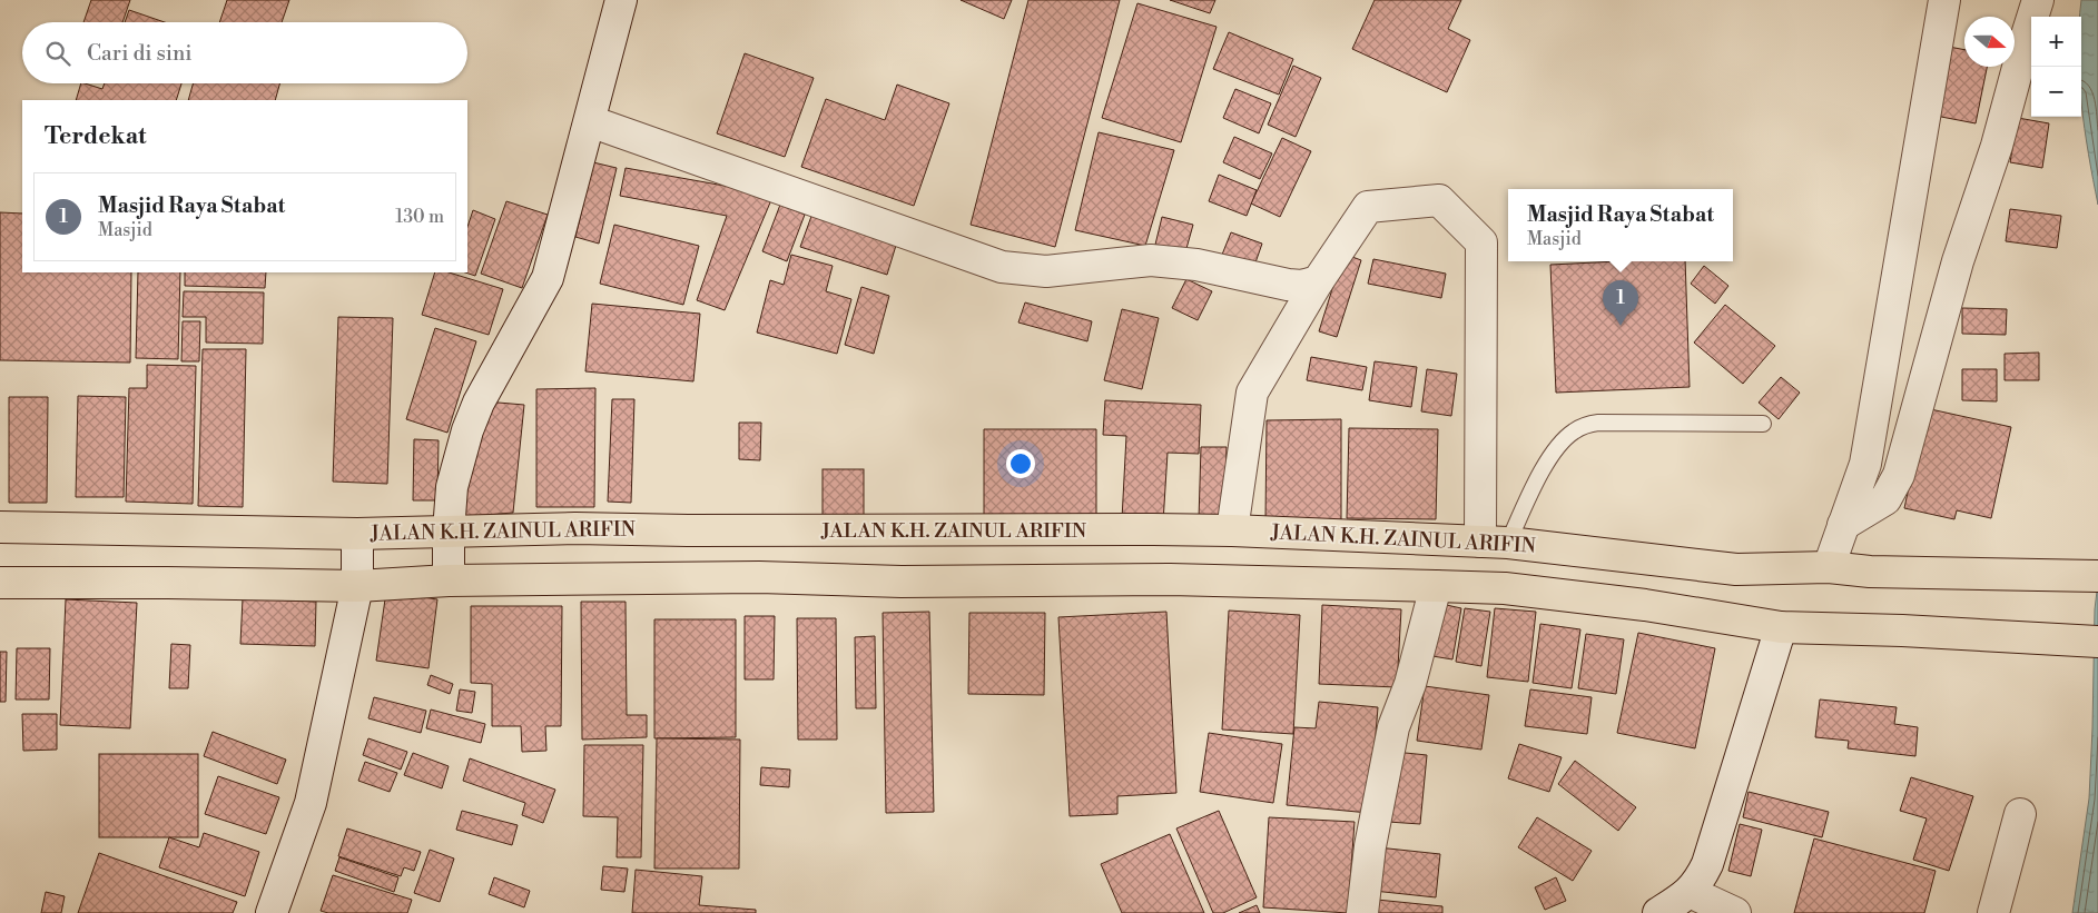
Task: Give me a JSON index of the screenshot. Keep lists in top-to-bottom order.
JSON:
{
  "streets": {
    "highway": ["JALAN K.H. ZAINUL ARIFIN"]
  },
  "north": "right",
  "page": {
    "map_buttons": ["+", "−"],
    "search": "Cari di sini",
    "heading": "Terdekat",
    "list": [
      {
        "mark": "1",
        "name": "Masjid Raya Stabat",
        "note": "Masjid",
        "value": "130 m"
      }
    ],
    "popup": ["Masjid Raya Stabat", "Masjid"],
    "pins": "1"
  }
}
